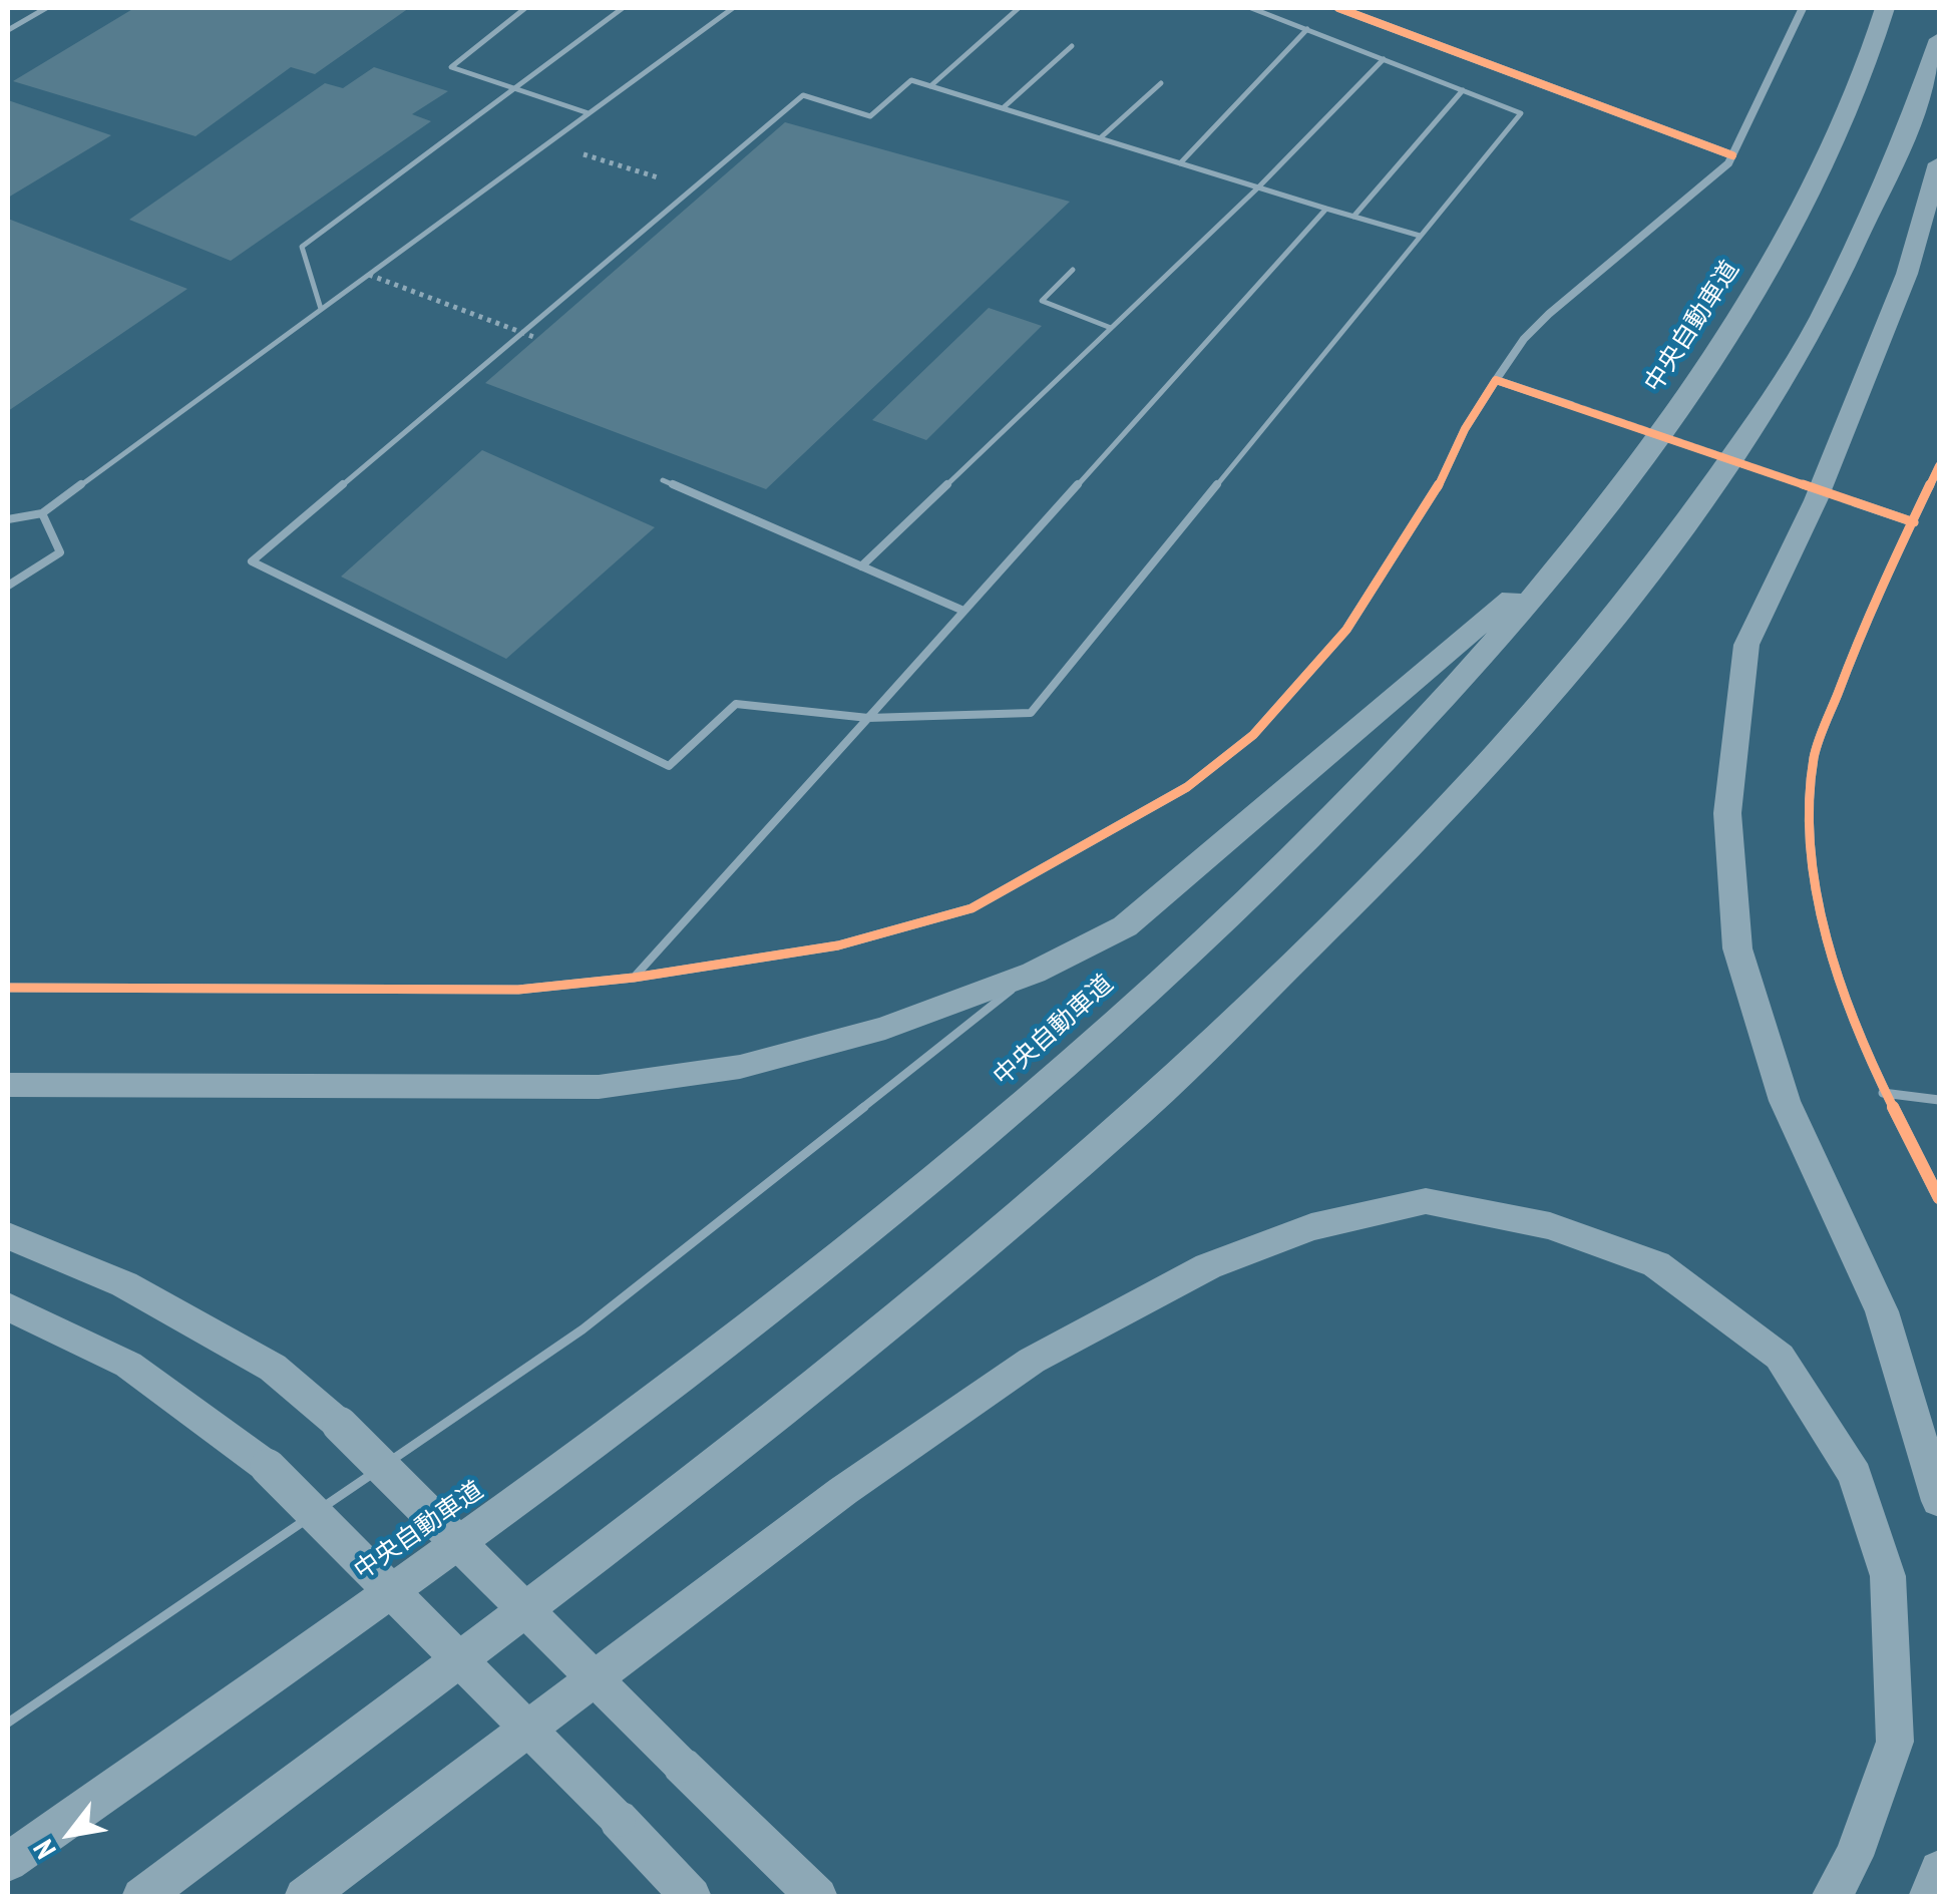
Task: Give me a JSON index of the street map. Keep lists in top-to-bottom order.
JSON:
{
  "streets": {
    "highway": ["中央自動車道"]
  },
  "north": "bottom left"
}
